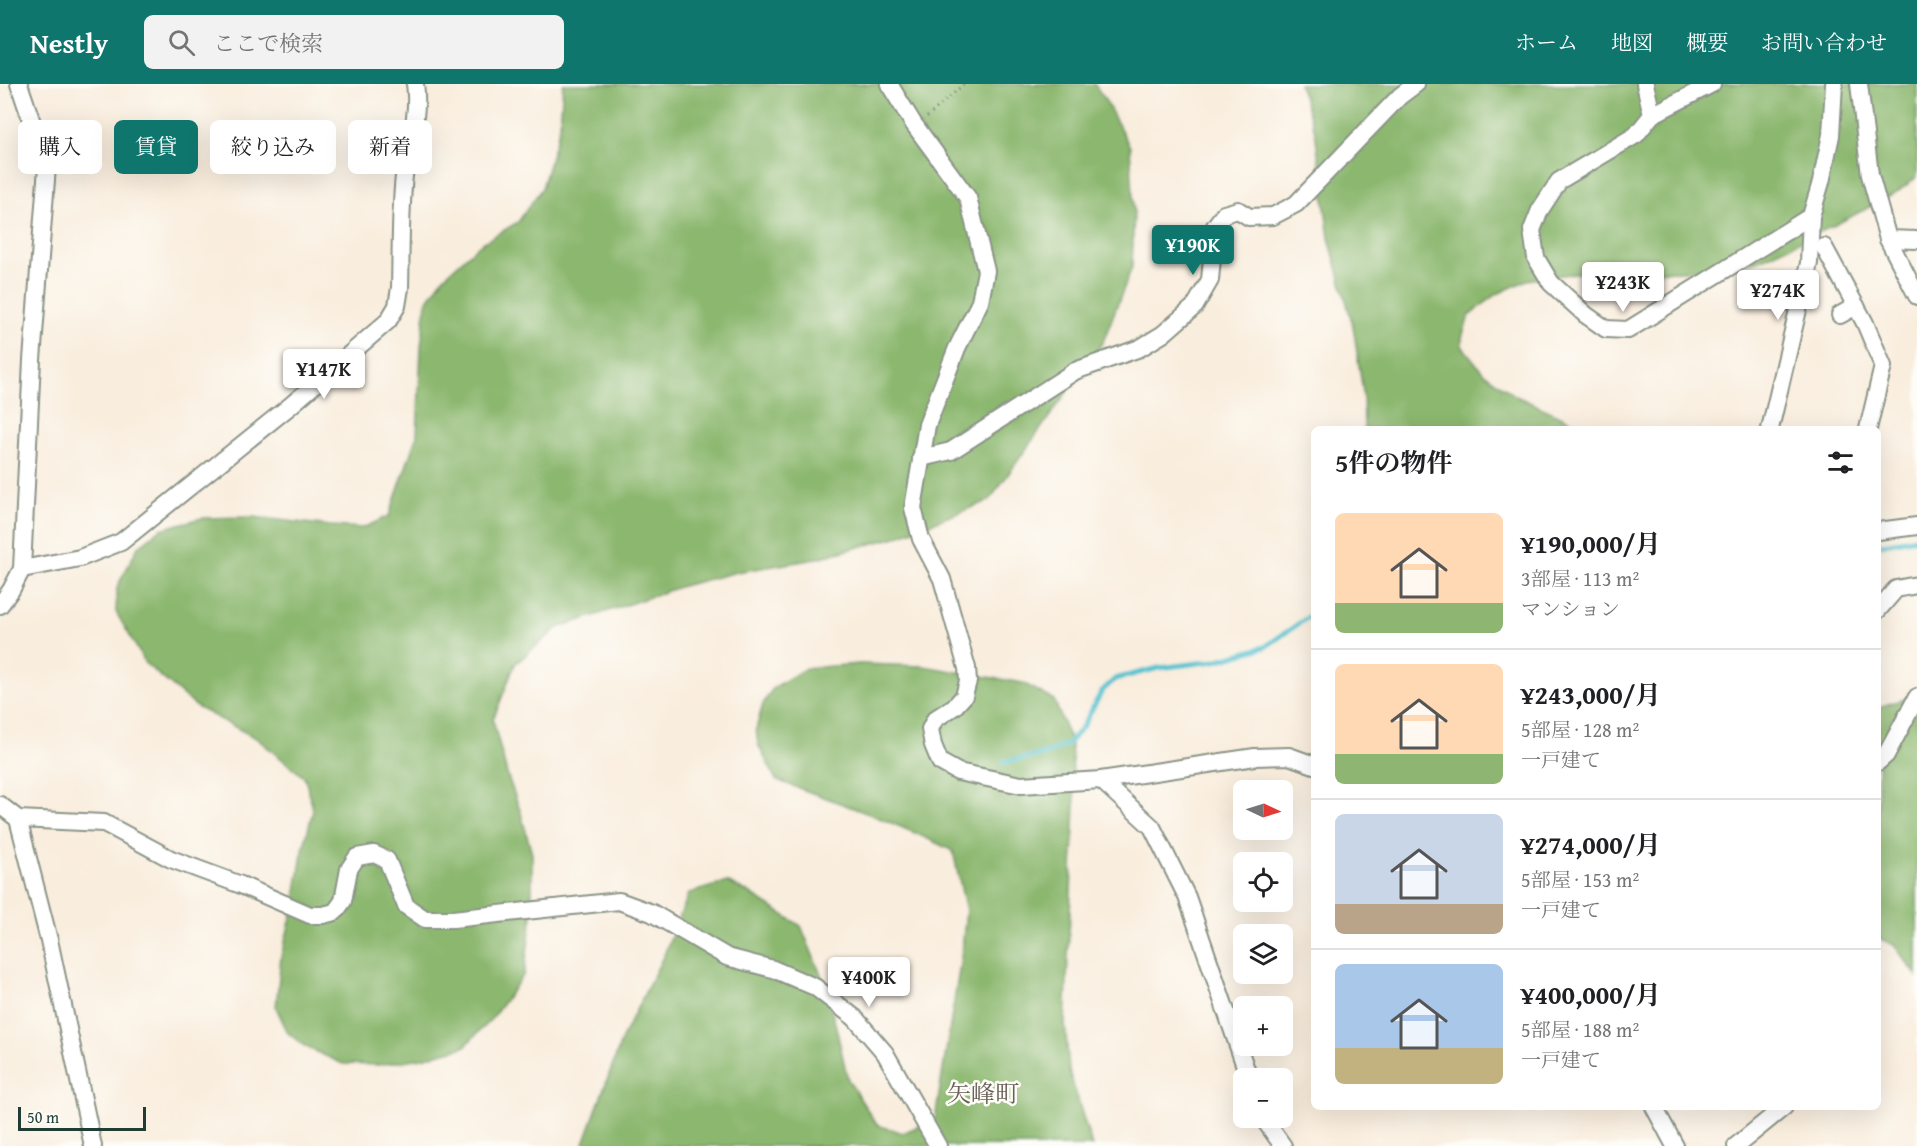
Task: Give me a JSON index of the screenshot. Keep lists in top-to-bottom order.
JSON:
{
  "districts": ["矢峰町"],
  "scale_bar": "50 m",
  "north": "right",
  "page": {
    "header": "Nestly",
    "search": "ここで検索",
    "nav": [
      "ホーム",
      "地図",
      "概要",
      "お問い合わせ"
    ],
    "chip": [
      "購入",
      "賃貸",
      "絞り込み",
      "新着"
    ],
    "price": [
      "¥190K",
      "¥243K",
      "¥274K",
      "¥147K",
      "¥400K"
    ],
    "heading": "5件の物件",
    "list": [
      {
        "name": "¥190,000/月",
        "note": "3部屋 · 113 m² · マンション"
      },
      {
        "name": "¥243,000/月",
        "note": "5部屋 · 128 m² · 一戸建て"
      },
      {
        "name": "¥274,000/月",
        "note": "5部屋 · 153 m² · 一戸建て"
      },
      {
        "name": "¥400,000/月",
        "note": "5部屋 · 188 m² · 一戸建て"
      }
    ],
    "map_buttons": ["+", "−"],
    "scale": "50 m"
  }
}
